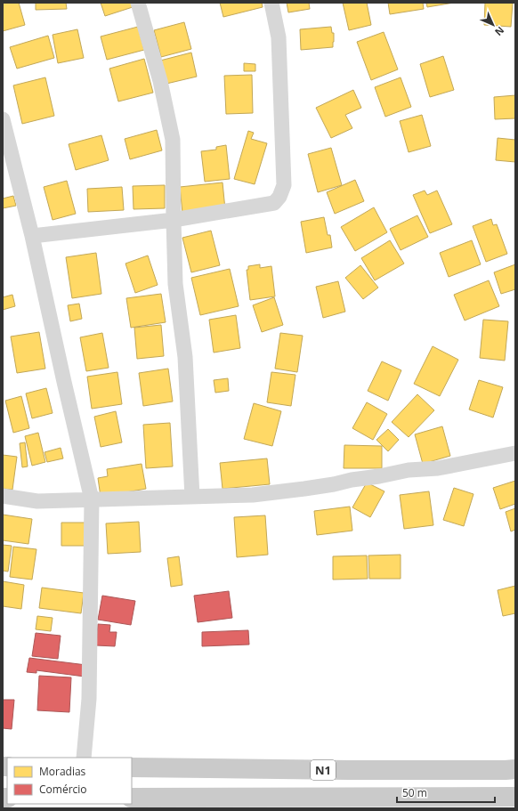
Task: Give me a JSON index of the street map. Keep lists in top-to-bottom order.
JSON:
{
  "streets": {
    "main road": ["N1"]
  },
  "legend": ["Moradias", "Comércio"],
  "scale_bar": "50 m",
  "north": "bottom right"
}
